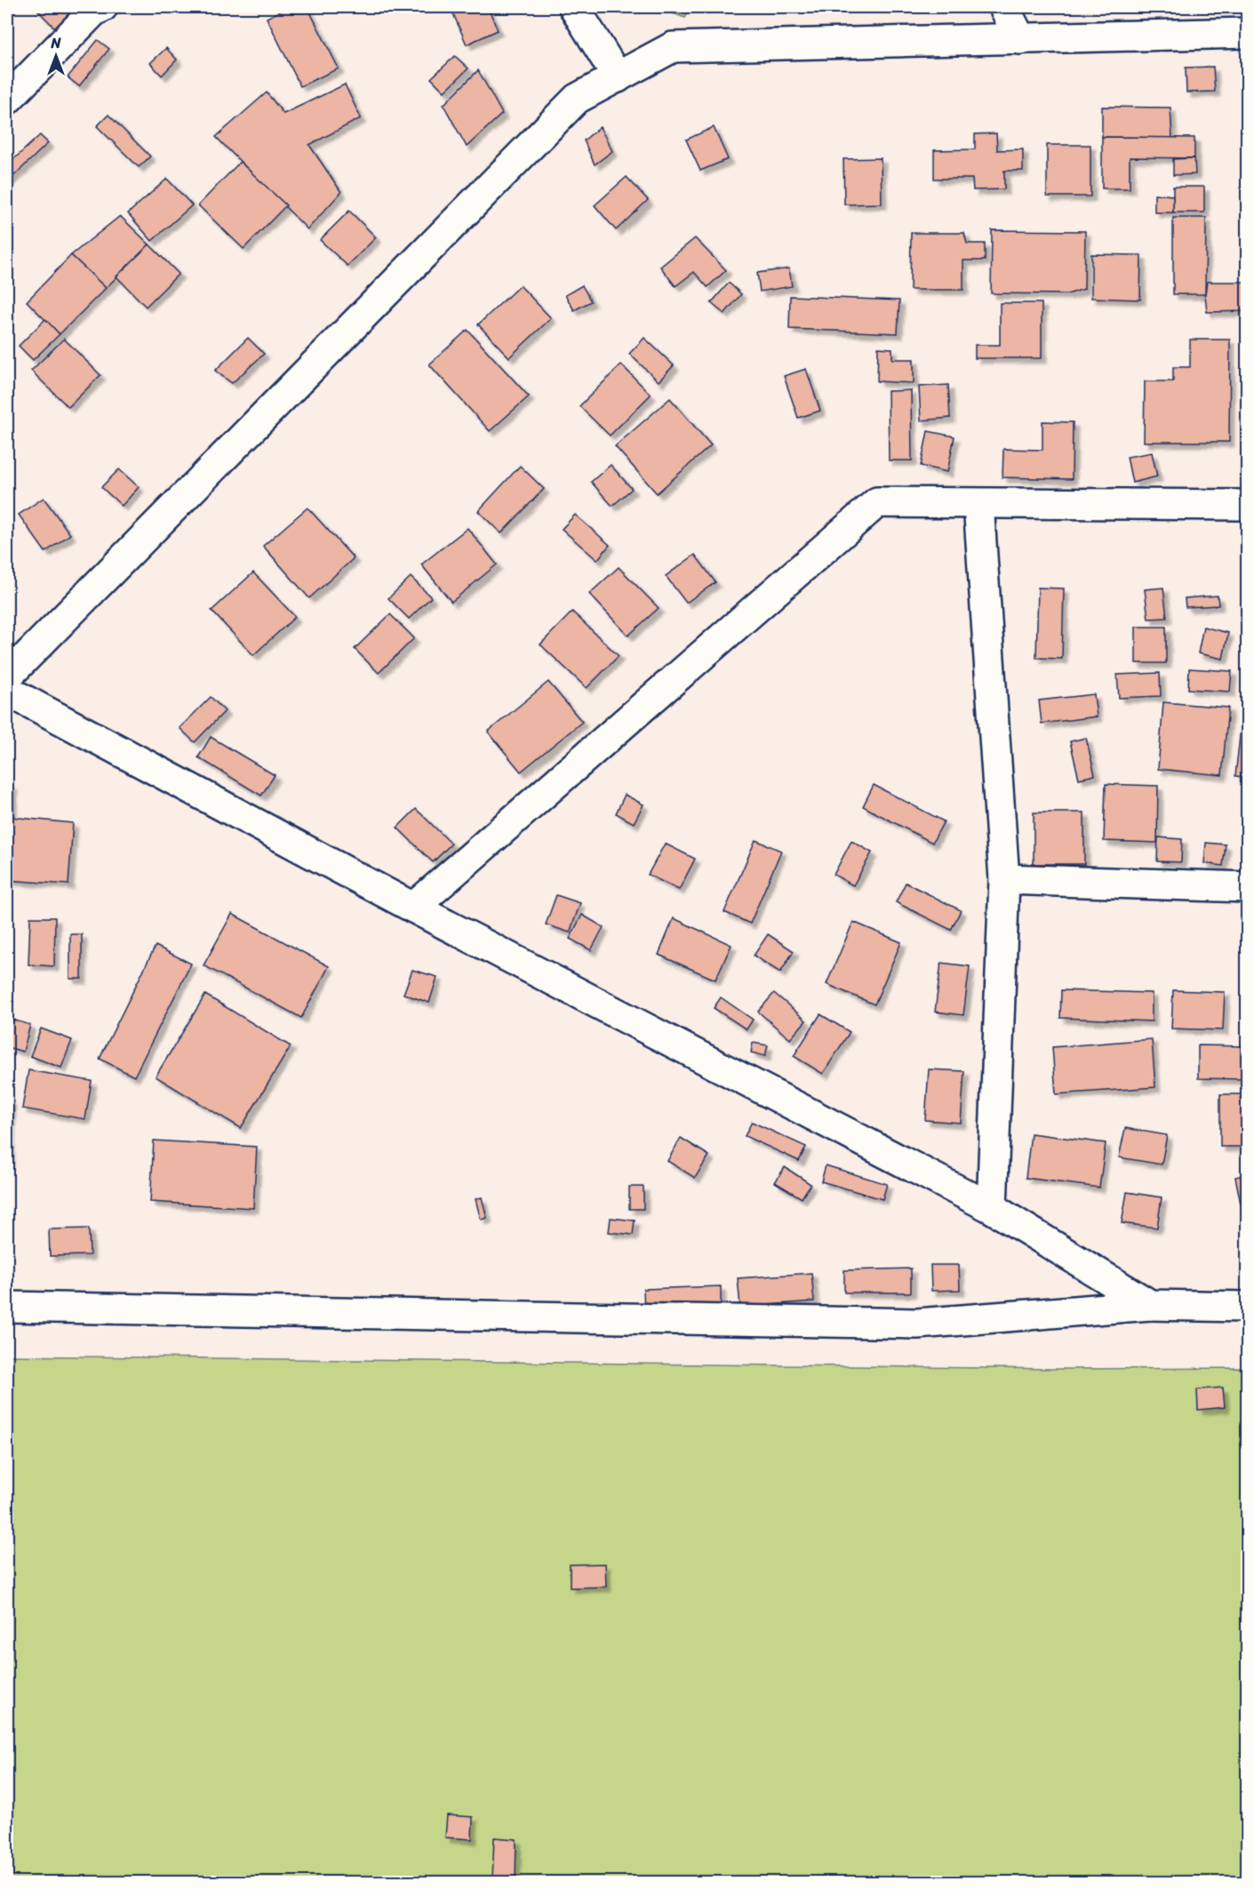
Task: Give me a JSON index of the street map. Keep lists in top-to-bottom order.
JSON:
{
  "north": "top"
}
